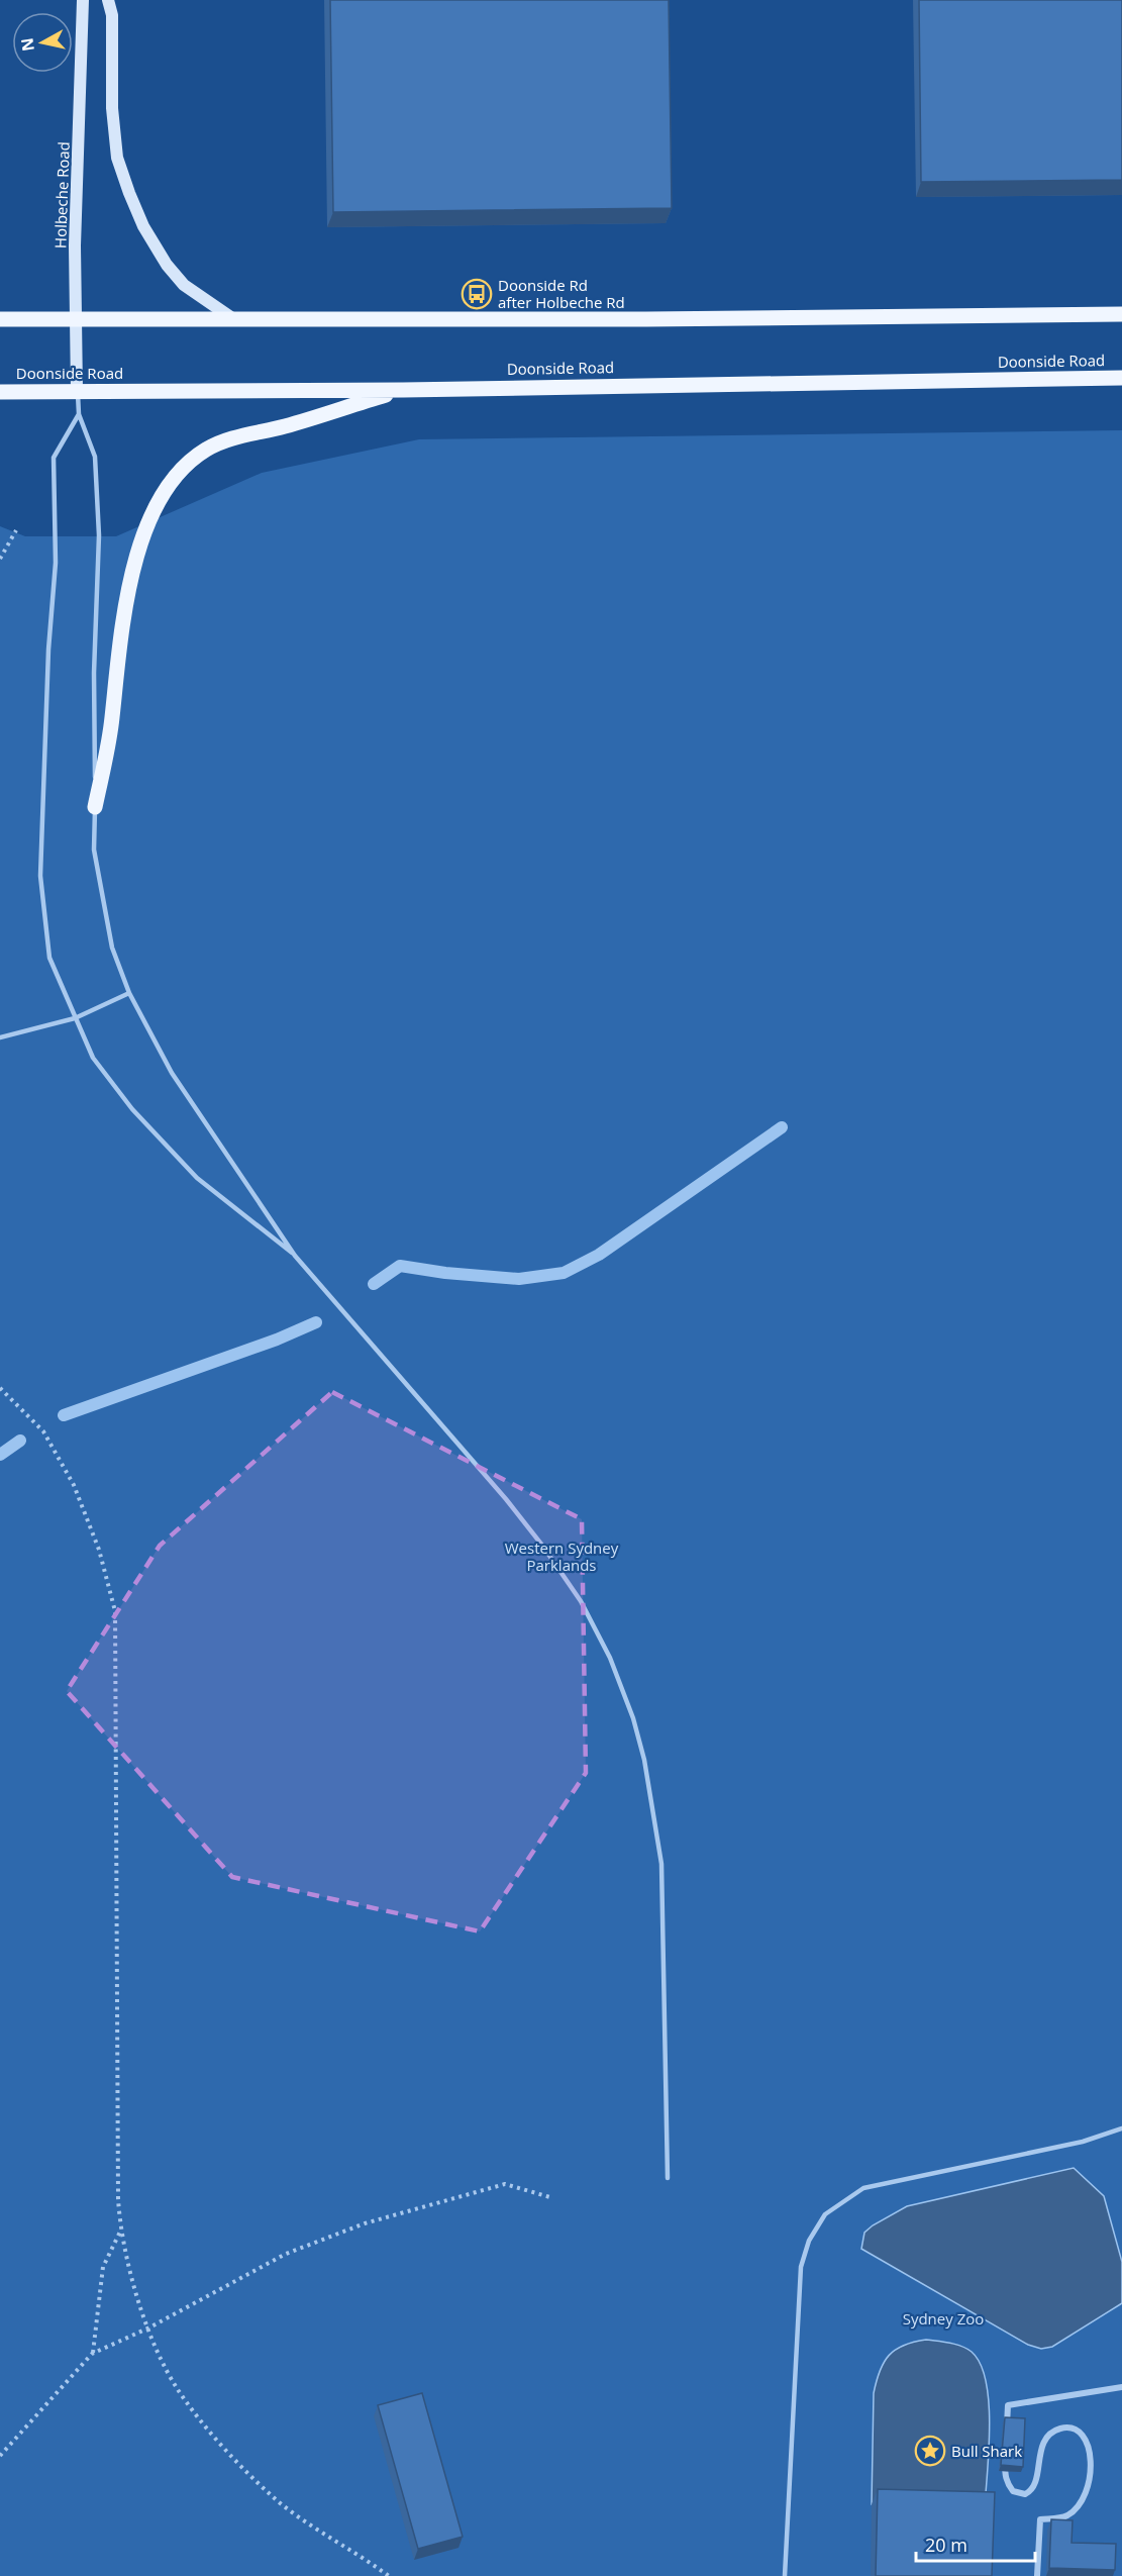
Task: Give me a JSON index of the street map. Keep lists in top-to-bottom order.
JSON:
{
  "streets": {
    "main road": ["Doonside Road"],
    "street": ["Holbeche Road"]
  },
  "crossings": [
    ["Holbeche Road", "Doonside Road"]
  ],
  "parks": ["Western Sydney Parklands", "Sydney Zoo"],
  "places": {
    "bus stop": ["Doonside Rd after Holbeche Rd"],
    "place": ["Bull Shark"]
  },
  "scale_bar": "20 m",
  "north": "left"
}
